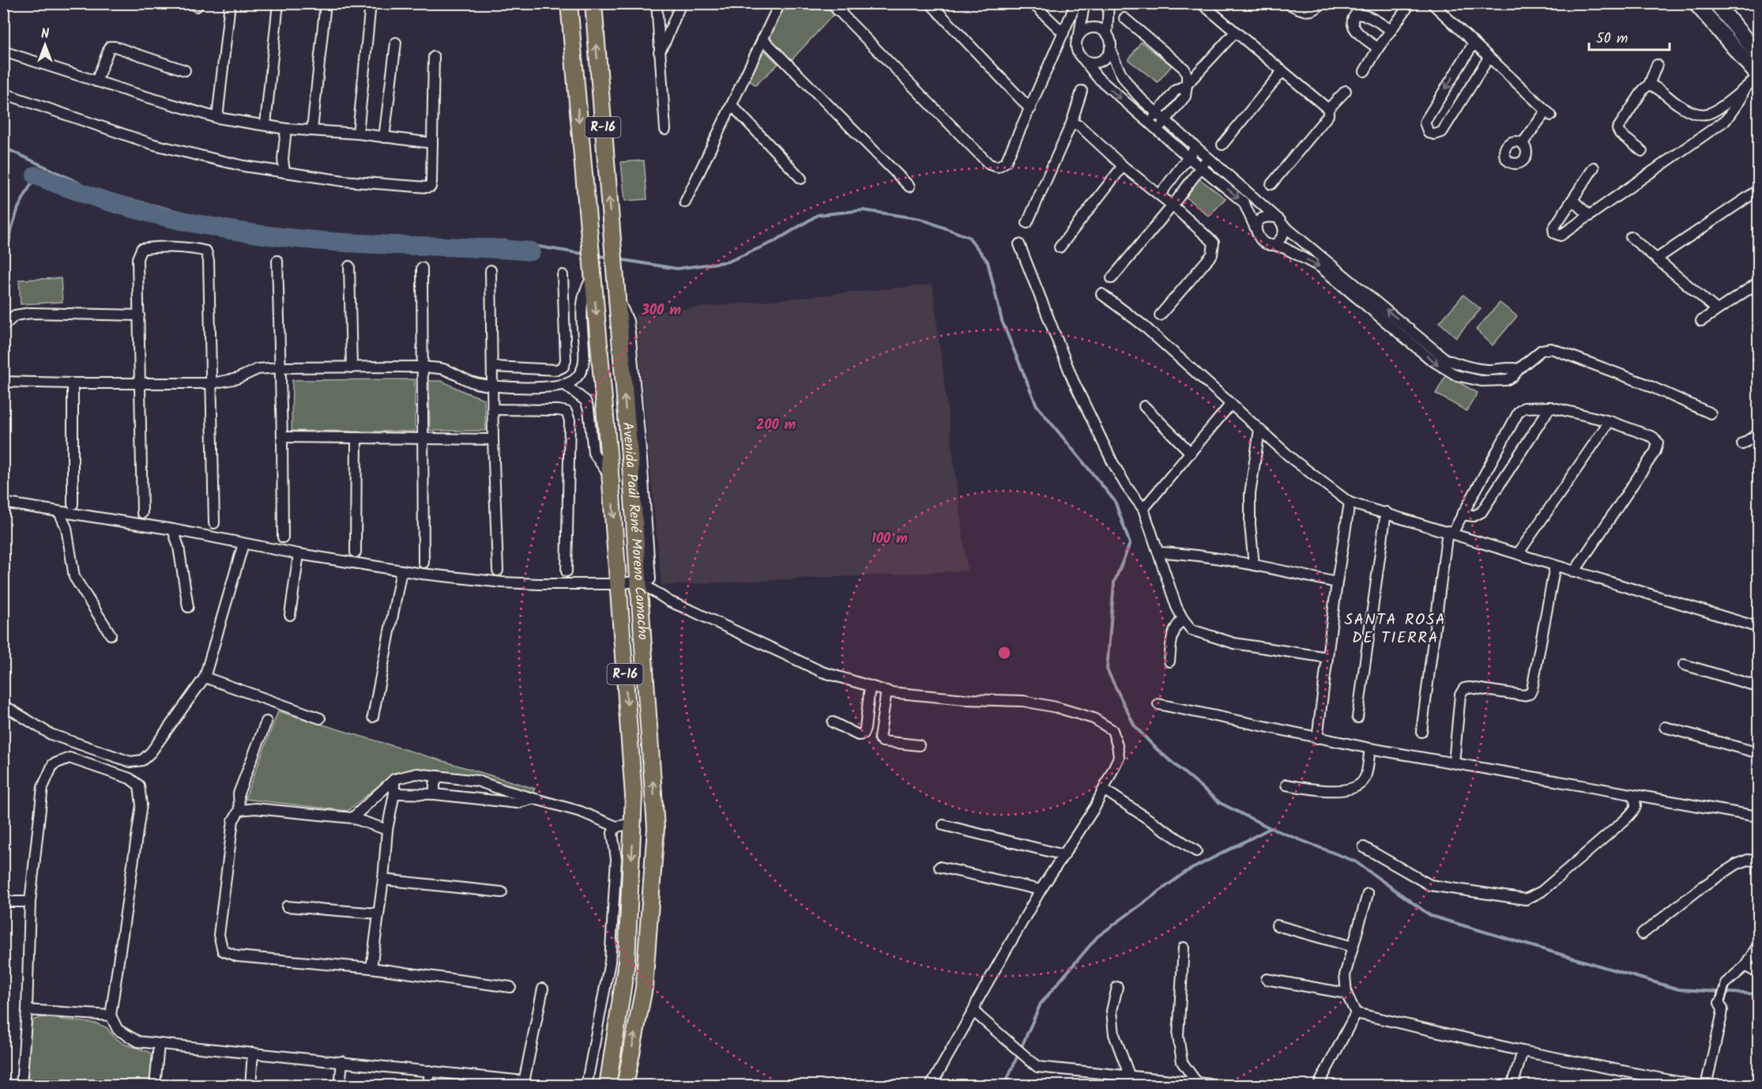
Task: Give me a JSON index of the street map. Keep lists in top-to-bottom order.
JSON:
{
  "streets": {
    "main road": ["R-16", "Avenida Paúl René Moreno Camacho"]
  },
  "districts": ["SANTA ROSA DE TIERRA"],
  "scale_bar": "50 m",
  "north": "top",
  "rings": ["300 m", "200 m", "100 m"]
}
